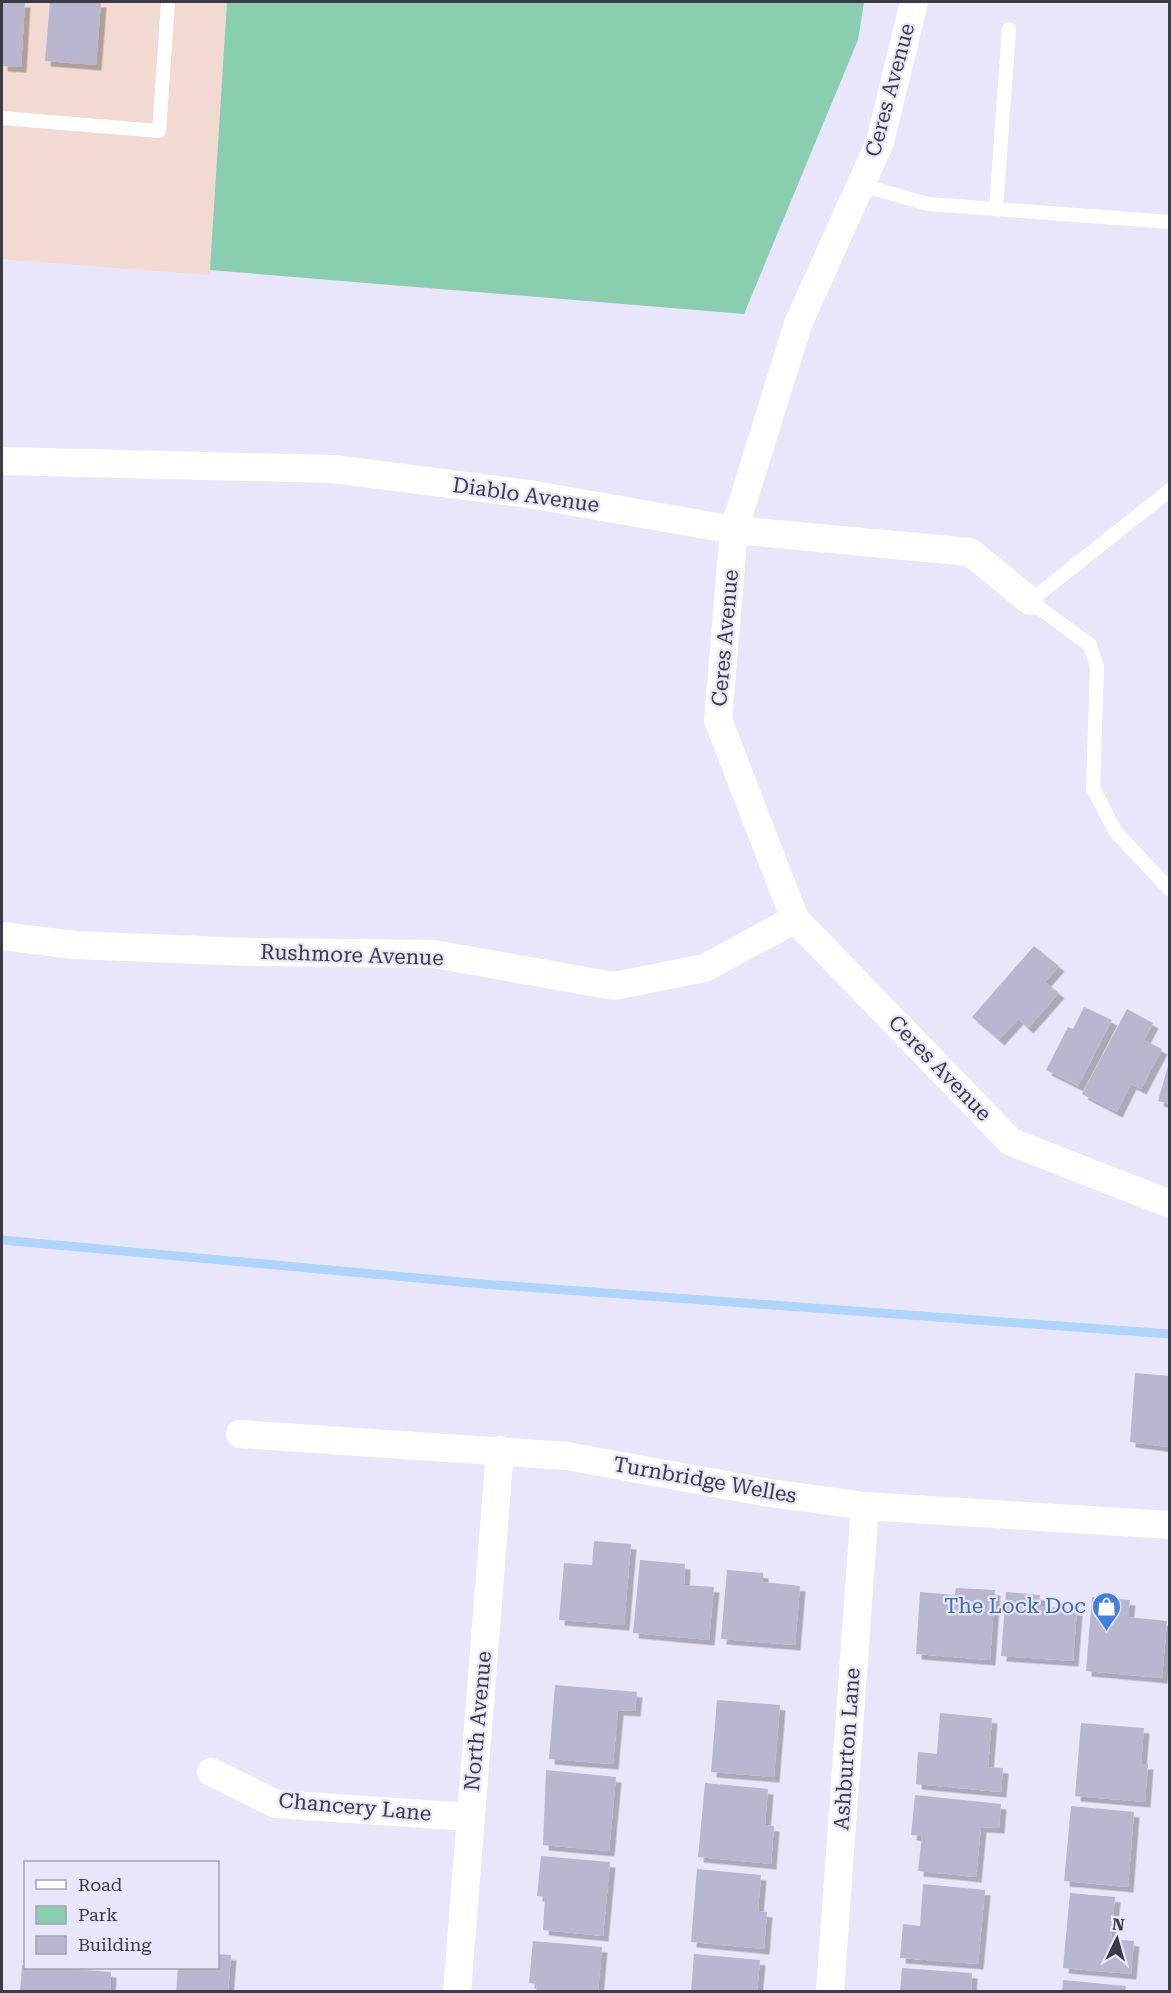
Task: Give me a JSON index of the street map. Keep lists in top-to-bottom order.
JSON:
{
  "streets": {
    "street": [
      "Ceres Avenue",
      "Diablo Avenue",
      "Rushmore Avenue",
      "Turnbridge Welles",
      "North Avenue",
      "Ashburton Lane",
      "Chancery Lane"
    ]
  },
  "crossings": [
    ["Ceres Avenue", "Diablo Avenue"],
    ["Ceres Avenue", "Rushmore Avenue"],
    ["Turnbridge Welles", "North Avenue"],
    ["Turnbridge Welles", "Ashburton Lane"],
    ["North Avenue", "Chancery Lane"]
  ],
  "places": {
    "shop": ["The Lock Doc"]
  },
  "legend": ["Road", "Park", "Building"],
  "north": "top"
}
